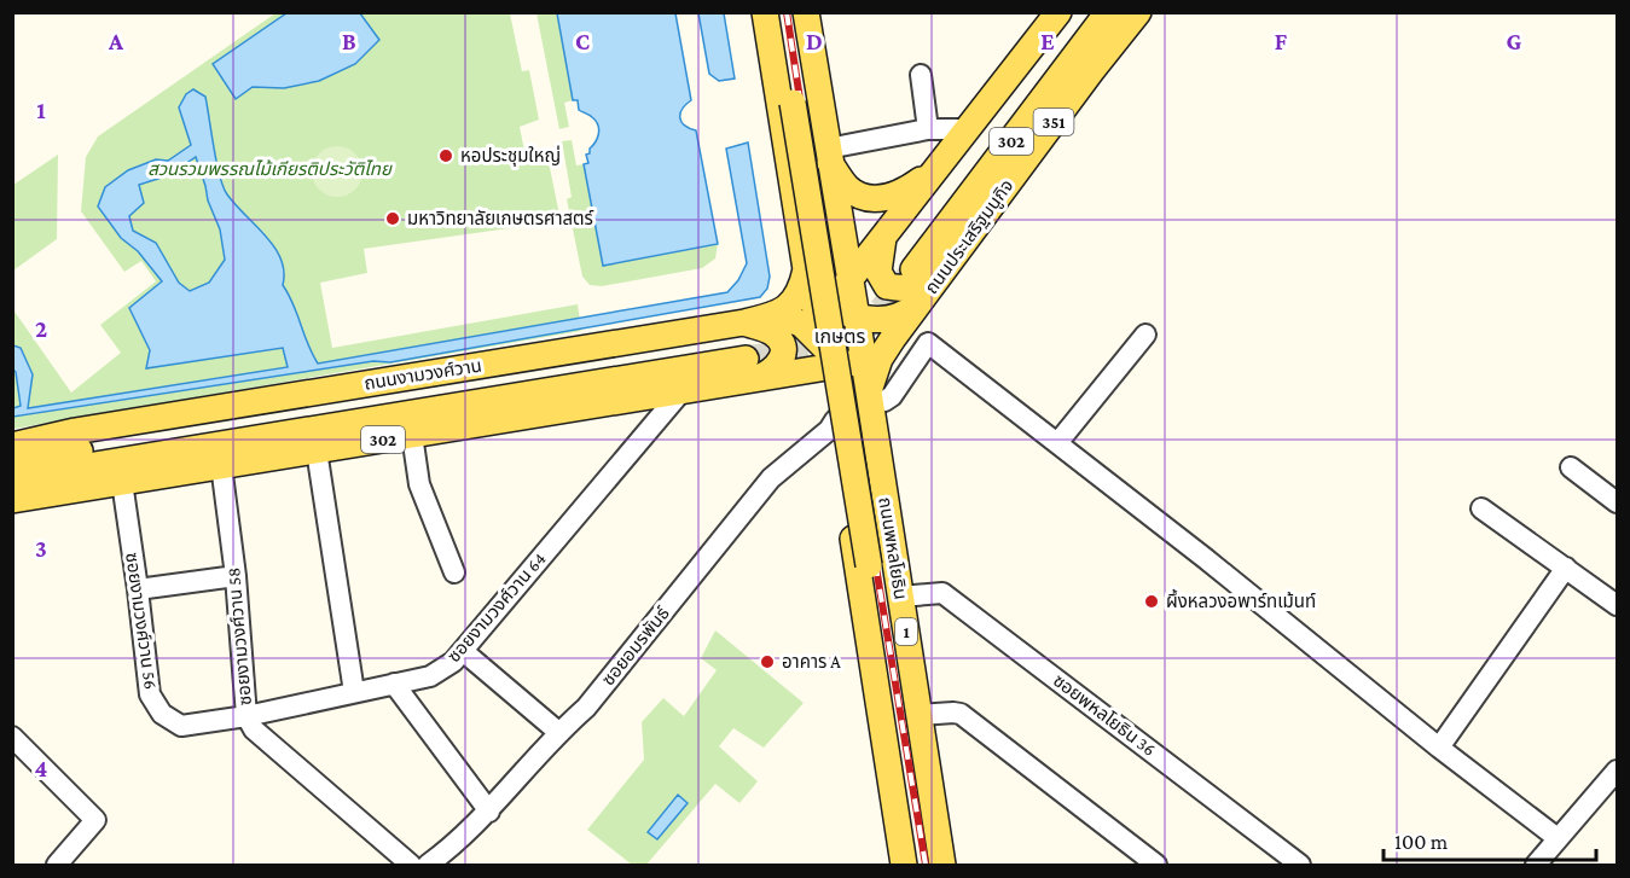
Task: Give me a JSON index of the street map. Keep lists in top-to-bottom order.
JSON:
{
  "streets": {
    "main road": [
      "351",
      "302",
      "ถนนประเสริฐมนูกิจ",
      "ถนนงามวงศ์วาน",
      "ถนนพหลโยธิน",
      "1"
    ],
    "street": [
      "ซอยงามวงศ์วาน 64",
      "ซอยงามวงศ์วาน 56",
      "ซอยงามวงศ์วาน 58",
      "ซอยอมรพันธ์",
      "ซอยพหลโยธิน 36"
    ]
  },
  "crossings": [
    ["ถนนประเสริฐมนูกิจ", "ถนนพหลโยธิน"],
    ["ถนนงามวงศ์วาน", "ถนนพหลโยธิน"],
    ["ถนนงามวงศ์วาน", "ซอยงามวงศ์วาน 64"],
    ["ถนนงามวงศ์วาน", "ซอยงามวงศ์วาน 56"],
    ["ถนนงามวงศ์วาน", "ซอยงามวงศ์วาน 58"],
    ["ถนนพหลโยธิน", "ซอยอมรพันธ์"],
    ["ถนนพหลโยธิน", "ซอยพหลโยธิน 36"],
    ["ซอยงามวงศ์วาน 64", "ซอยงามวงศ์วาน 56"],
    ["ซอยงามวงศ์วาน 64", "ซอยงามวงศ์วาน 58"],
    ["ซอยงามวงศ์วาน 56", "ซอยงามวงศ์วาน 58"]
  ],
  "districts": ["เกษตร"],
  "parks": ["สวนรวมพรรณไม้เกียรติประวัติไทย"],
  "places": [
    "หอประชุมใหญ่",
    "มหาวิทยาลัยเกษตรศาสตร์",
    "ผึ้งหลวงอพาร์ทเม้นท์",
    "อาคาร A"
  ],
  "scale_bar": "100 m",
  "grid": {
    "columns": [
      "A",
      "B",
      "C",
      "D",
      "E",
      "F",
      "G"
    ],
    "rows": [
      "1",
      "2",
      "3",
      "4"
    ]
  }
}
